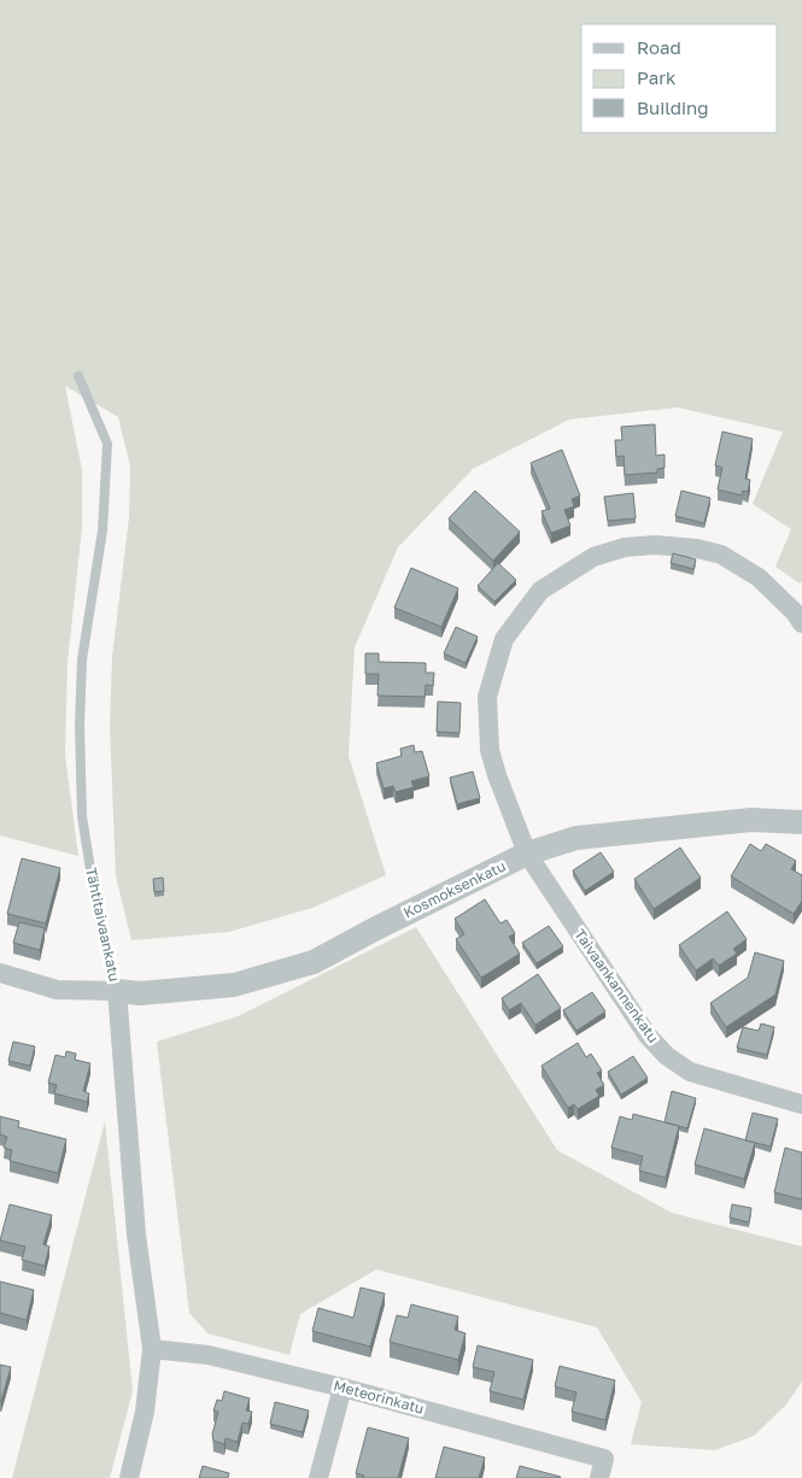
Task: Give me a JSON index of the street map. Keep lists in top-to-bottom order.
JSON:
{
  "streets": {
    "street": [
      "Kosmoksenkatu",
      "Tähtitaivaankatu",
      "Taivaankannenkatu",
      "Meteorinkatu"
    ]
  },
  "crossings": [
    ["Kosmoksenkatu", "Tähtitaivaankatu"],
    ["Kosmoksenkatu", "Taivaankannenkatu"],
    ["Tähtitaivaankatu", "Meteorinkatu"]
  ],
  "legend": ["Road", "Park", "Building"]
}
